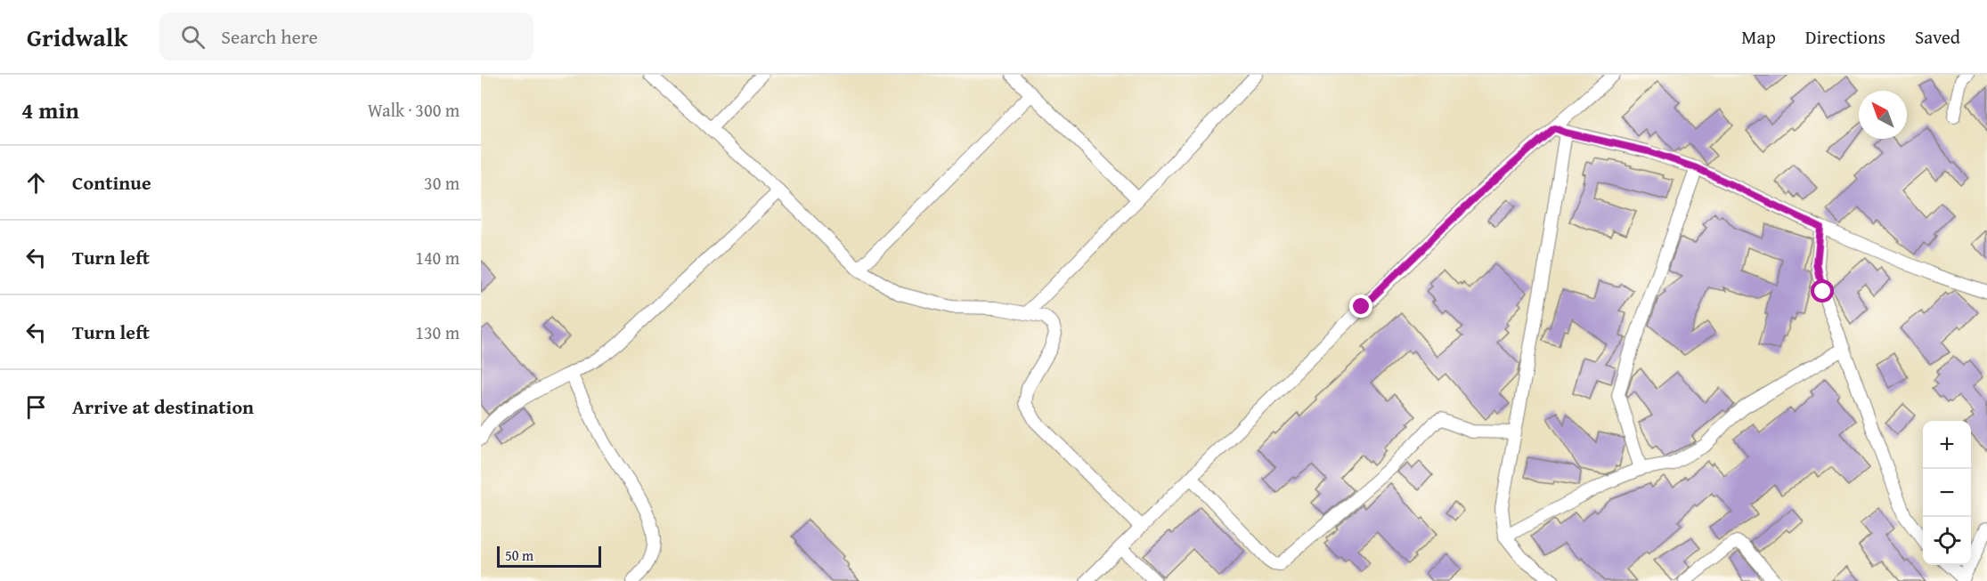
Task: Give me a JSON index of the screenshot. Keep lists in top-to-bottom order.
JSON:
{
  "scale_bar": "50 m",
  "north": "top left",
  "page": {
    "header": "Gridwalk",
    "search": "Search here",
    "nav": ["Map", "Directions", "Saved"],
    "heading": ["4 min", "Walk · 300 m"],
    "list": [
      ["Continue", "30 m"],
      ["Turn left", "140 m"],
      ["Turn left", "130 m"],
      "Arrive at destination"
    ],
    "map_buttons": ["+", "−"],
    "scale": "50 m"
  }
}
